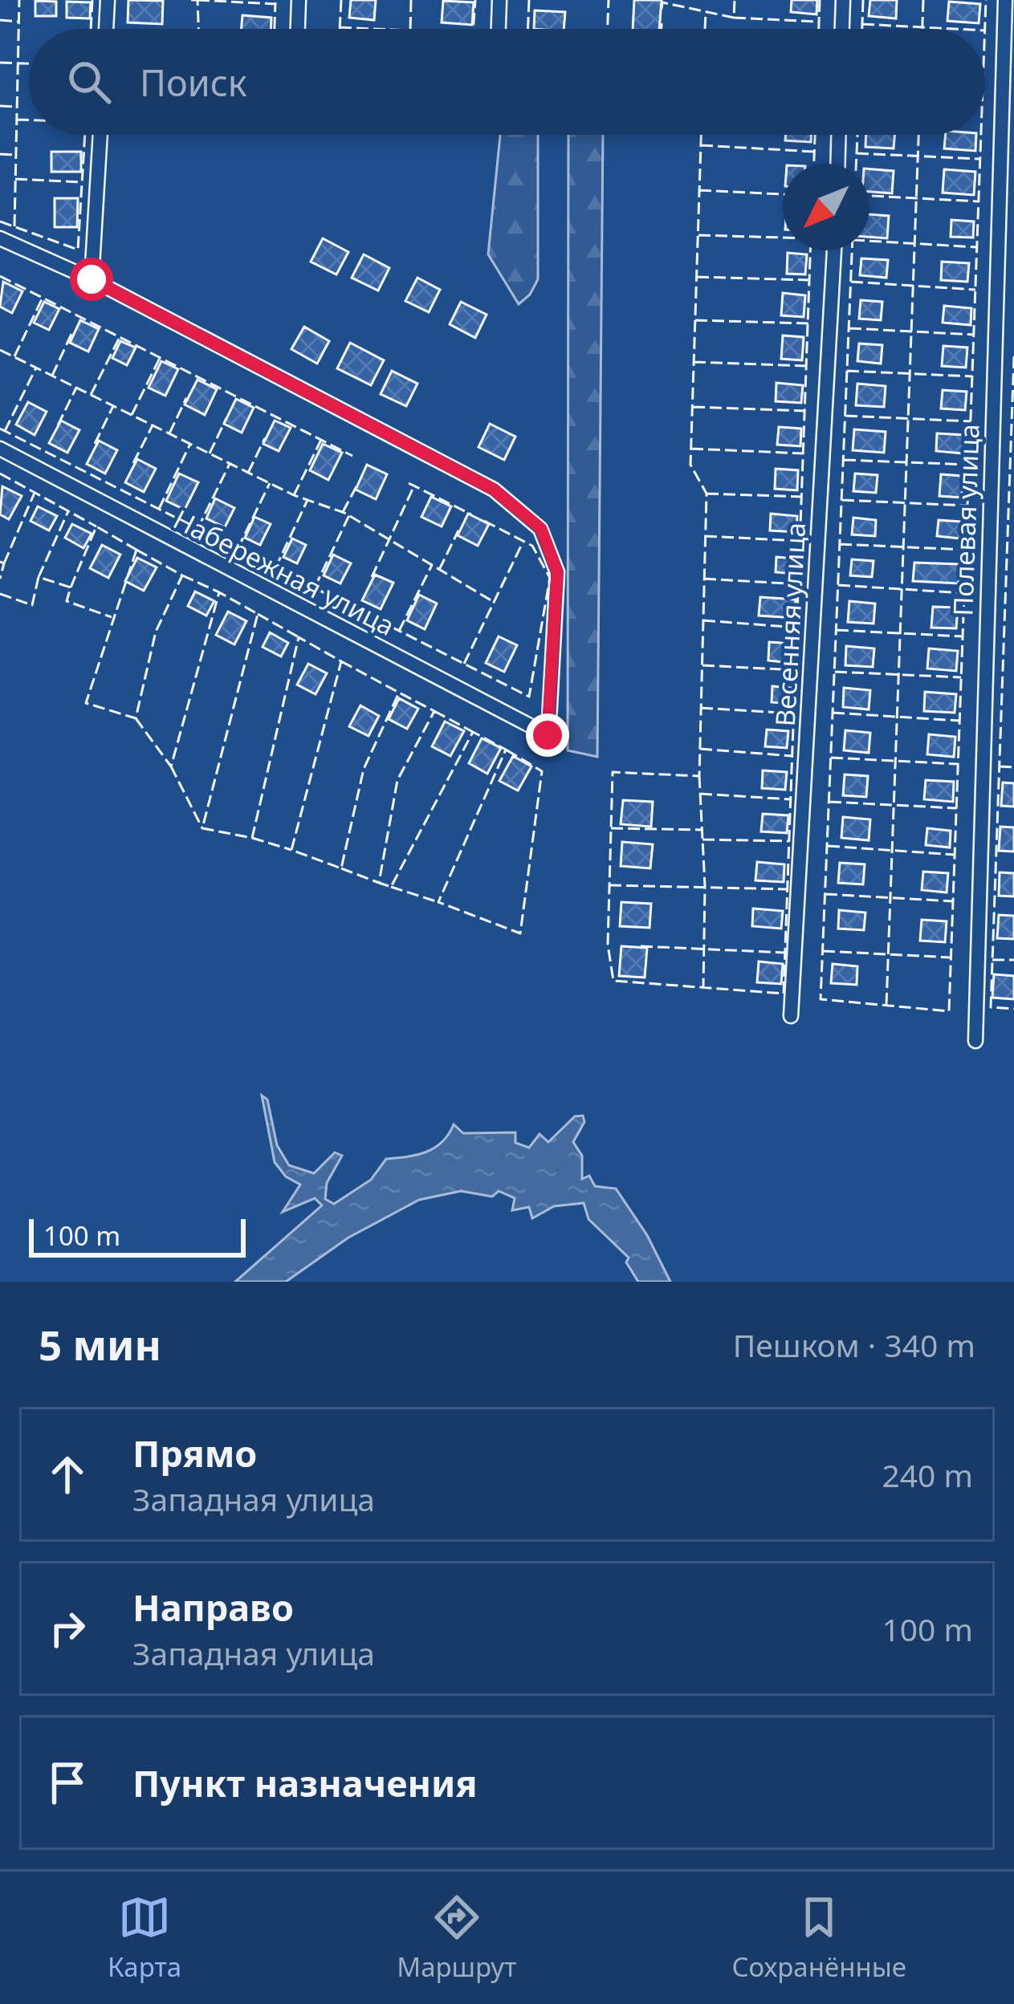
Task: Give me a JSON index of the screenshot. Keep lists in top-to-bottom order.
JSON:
{
  "streets": {
    "street": ["Полевая улица", "Набережная улица", "Весенняя улица"]
  },
  "scale_bar": "100 m",
  "north": "bottom left",
  "page": {
    "search": "Поиск",
    "scale": "100 m",
    "heading": ["5 мин", "Пешком · 340 m"],
    "list": [
      ["Прямо", "Западная улица", "240 m"],
      ["Направо", "Западная улица", "100 m"],
      "Пункт назначения"
    ],
    "nav": ["Карта", "Маршрут", "Сохранённые"]
  }
}
